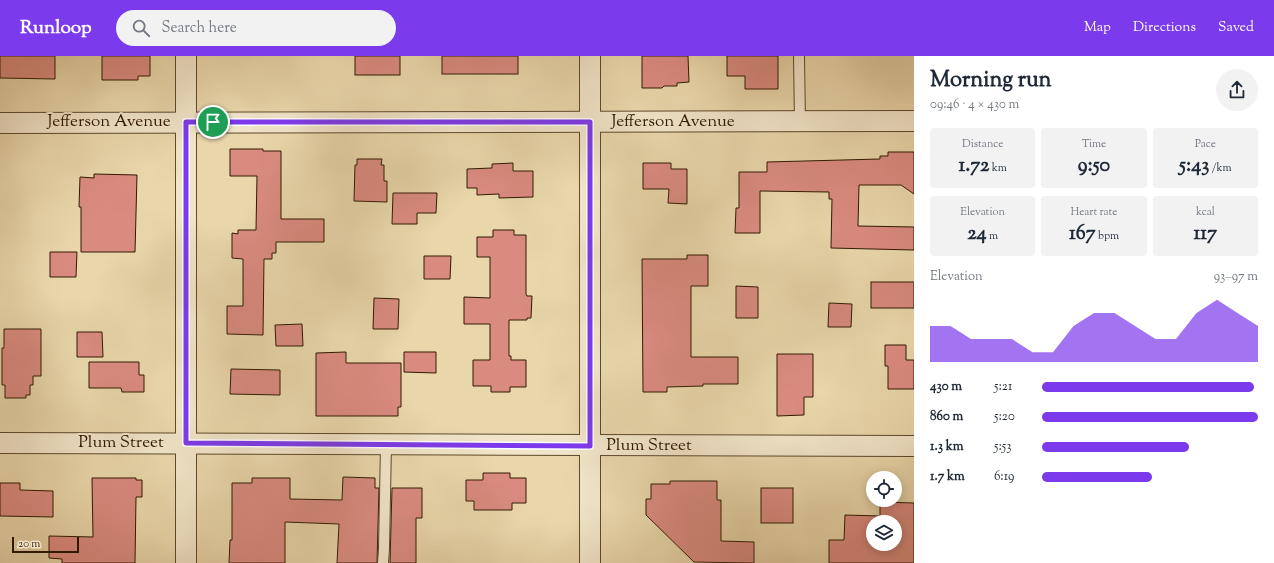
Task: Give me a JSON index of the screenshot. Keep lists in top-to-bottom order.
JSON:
{
  "streets": {
    "street": ["Jefferson Avenue", "Plum Street"]
  },
  "scale_bar": "20 m",
  "page": {
    "header": "Runloop",
    "search": "Search here",
    "nav": ["Map", "Directions", "Saved"],
    "heading": ["Morning run", "09:46 · 4 × 430 m"],
    "stats": [
      ["Distance", "1.72 km"],
      ["Time", "9:50"],
      ["Pace", "5:43 /km"],
      ["Elevation", "24 m"],
      ["Heart rate", "167 bpm"],
      ["kcal", "117"]
    ],
    "chart": ["Elevation", "93–97 m"],
    "list": [
      {
        "name": "430 m",
        "note": "5:21"
      },
      {
        "name": "860 m",
        "note": "5:20"
      },
      {
        "name": "1.3 km",
        "note": "5:53"
      },
      {
        "name": "1.7 km",
        "note": "6:19"
      }
    ],
    "scale": "20 m"
  }
}
